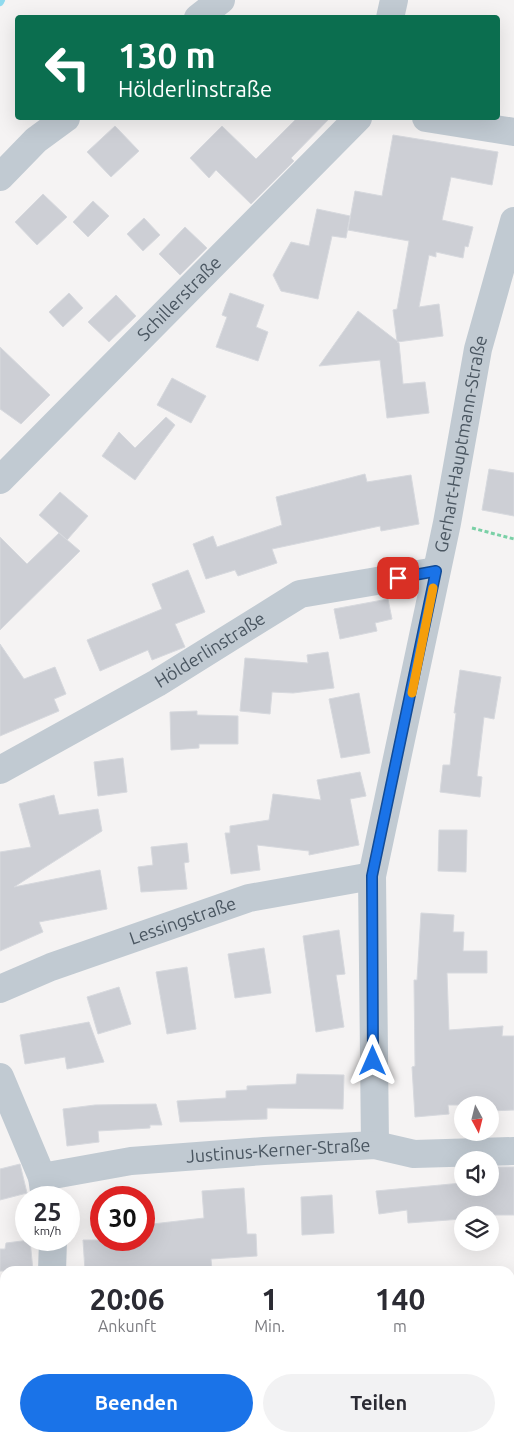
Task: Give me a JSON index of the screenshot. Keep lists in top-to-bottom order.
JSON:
{
  "streets": {
    "street": [
      "Schillerstraße",
      "Gerhart-Hauptmann-Straße",
      "Hölderlinstraße",
      "Lessingstraße",
      "Justinus-Kerner-Straße"
    ]
  },
  "crossings": [
    ["Gerhart-Hauptmann-Straße", "Hölderlinstraße"],
    ["Gerhart-Hauptmann-Straße", "Lessingstraße"],
    ["Gerhart-Hauptmann-Straße", "Justinus-Kerner-Straße"]
  ],
  "north": "bottom",
  "page": {
    "turn": ["130 m", "Hölderlinstraße"],
    "speed": "25 km/h",
    "limit": "30",
    "eta": [
      "20:06",
      "Ankunft",
      "1",
      "Min.",
      "140",
      "m"
    ],
    "buttons": ["Beenden", "Teilen"]
  }
}
